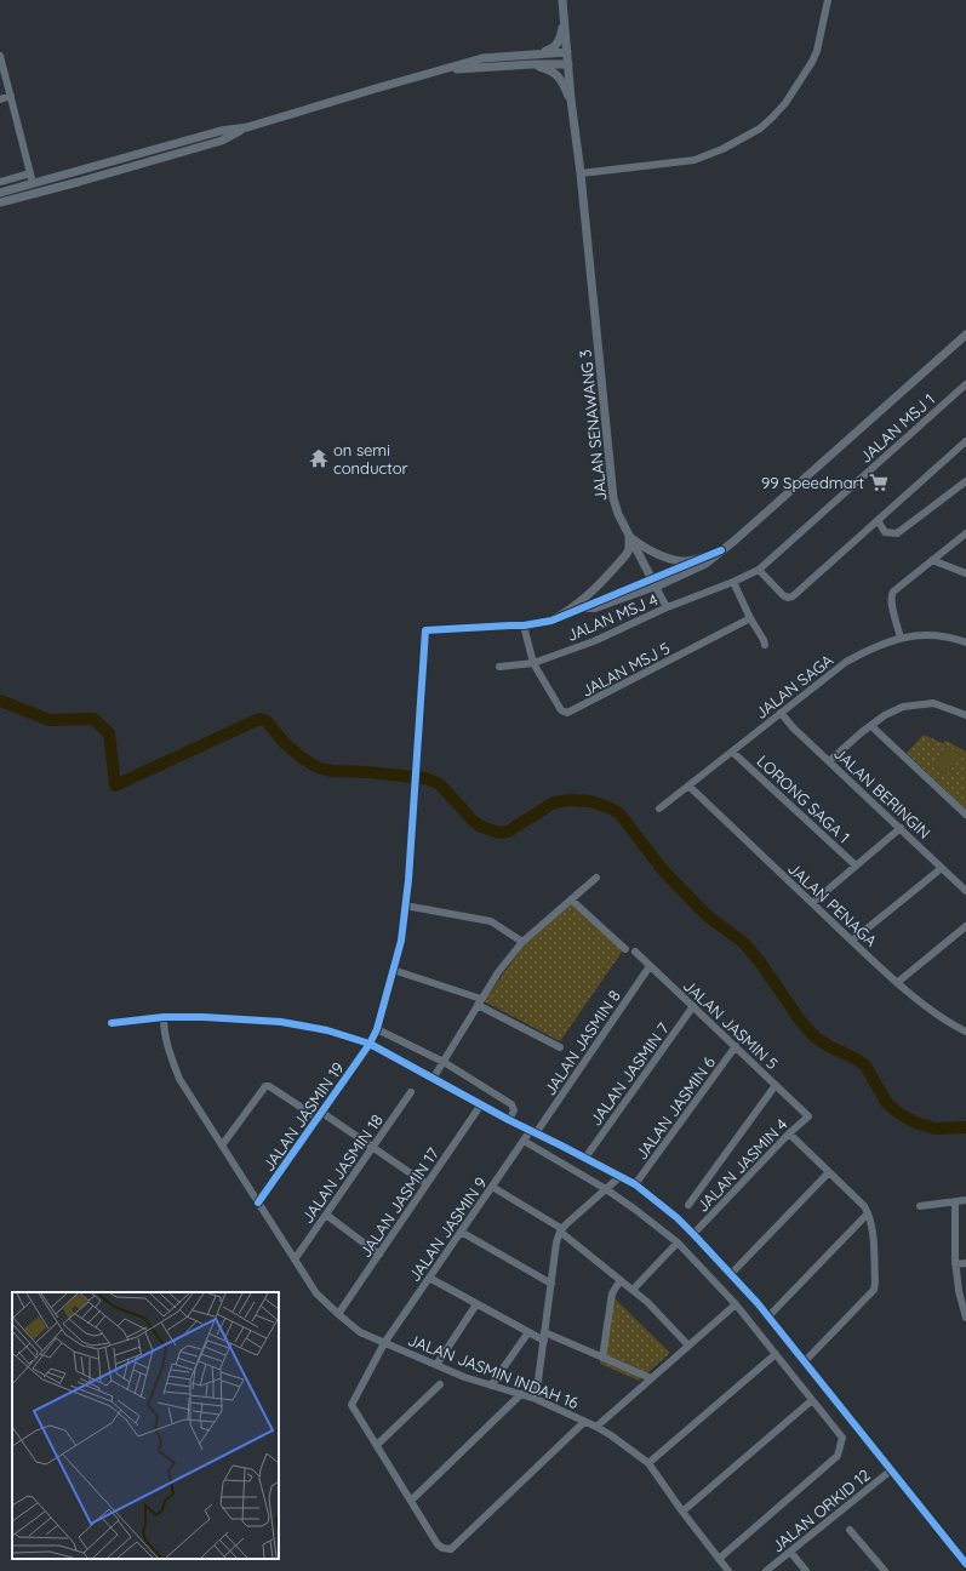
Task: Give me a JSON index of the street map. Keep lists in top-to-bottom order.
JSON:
{
  "streets": {
    "street": [
      "JALAN SENAWANG 3",
      "JALAN MSJ 1",
      "JALAN MSJ 4",
      "JALAN MSJ 5",
      "JALAN SAGA",
      "JALAN BERINGIN",
      "LORONG SAGA 1",
      "JALAN PENAGA",
      "JALAN JASMIN 5",
      "JALAN JASMIN 8",
      "JALAN JASMIN 7",
      "JALAN JASMIN 6",
      "JALAN JASMIN 19",
      "JALAN JASMIN 4",
      "JALAN JASMIN 18",
      "JALAN JASMIN 17",
      "JALAN JASMIN 9",
      "JALAN JASMIN INDAH 16",
      "JALAN ORKID 12"
    ]
  },
  "crossings": [
    ["JALAN MSJ 1", "JALAN MSJ 4"],
    ["JALAN MSJ 4", "JALAN MSJ 5"],
    ["JALAN MSJ 5", "JALAN JASMIN 19"],
    ["JALAN SAGA", "JALAN BERINGIN"],
    ["JALAN SAGA", "LORONG SAGA 1"],
    ["JALAN SAGA", "JALAN PENAGA"],
    ["JALAN JASMIN 5", "JALAN JASMIN 8"],
    ["JALAN JASMIN 5", "JALAN JASMIN 7"],
    ["JALAN JASMIN 5", "JALAN JASMIN 6"],
    ["JALAN JASMIN 5", "JALAN JASMIN 4"],
    ["JALAN JASMIN 8", "JALAN JASMIN 9"],
    ["JALAN JASMIN 19", "JALAN JASMIN INDAH 16"],
    ["JALAN JASMIN 18", "JALAN JASMIN INDAH 16"],
    ["JALAN JASMIN 17", "JALAN JASMIN INDAH 16"],
    ["JALAN JASMIN 9", "JALAN JASMIN INDAH 16"]
  ],
  "places": {
    "temple": ["on semi conductor"],
    "supermarket": ["99 Speedmart"]
  }
}
